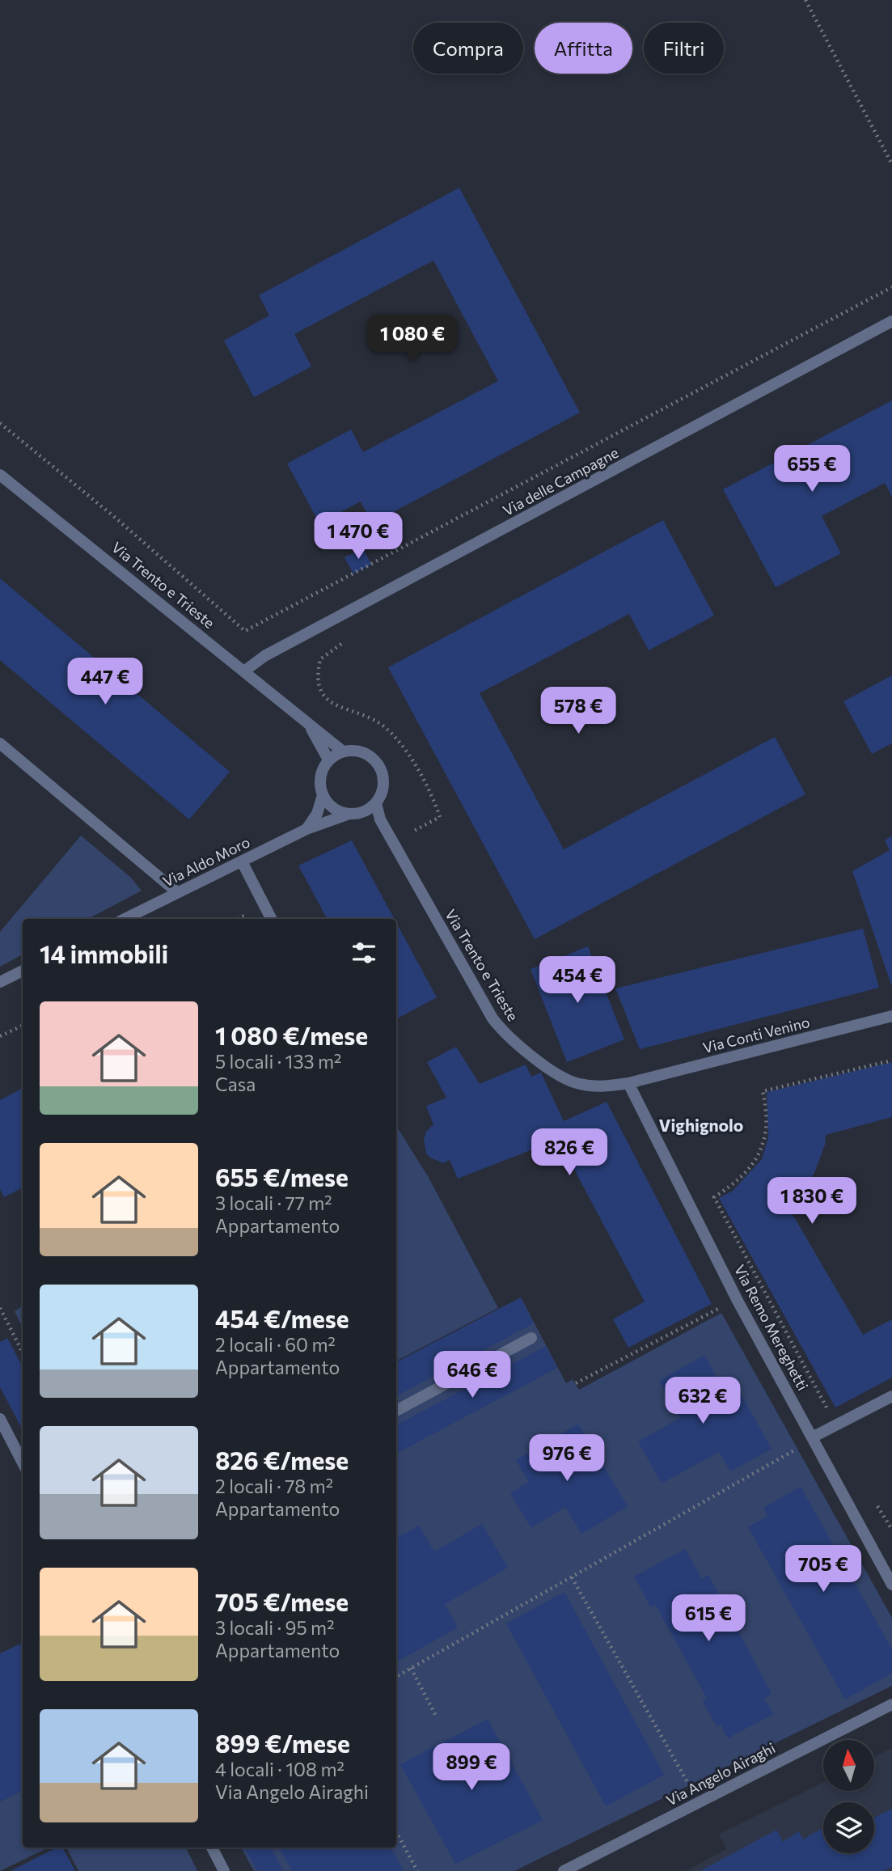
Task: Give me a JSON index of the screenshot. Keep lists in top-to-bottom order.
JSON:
{
  "streets": {
    "street": [
      "Via delle Campagne",
      "Via Trento e Trieste",
      "Via Aldo Moro",
      "Via Conti Venino",
      "Via Remo Mereghetti",
      "Via Angelo Airaghi"
    ]
  },
  "crossings": [
    ["Via delle Campagne", "Via Trento e Trieste"],
    ["Via Trento e Trieste", "Via Aldo Moro"],
    ["Via Trento e Trieste", "Via Conti Venino"],
    ["Via Trento e Trieste", "Via Remo Mereghetti"],
    ["Via Conti Venino", "Via Remo Mereghetti"]
  ],
  "districts": ["Vighignolo"],
  "north": "top",
  "page": {
    "chip": ["Compra", "Affitta", "Filtri"],
    "price": [
      "1 080 €",
      "655 €",
      "1 470 €",
      "447 €",
      "578 €",
      "454 €",
      "826 €",
      "1 830 €",
      "646 €",
      "632 €",
      "976 €",
      "705 €",
      "615 €",
      "899 €"
    ],
    "heading": "14 immobili",
    "list": [
      {
        "name": "1 080 €/mese",
        "note": "5 locali · 133 m² · Casa"
      },
      {
        "name": "655 €/mese",
        "note": "3 locali · 77 m² · Appartamento"
      },
      {
        "name": "454 €/mese",
        "note": "2 locali · 60 m² · Appartamento"
      },
      {
        "name": "826 €/mese",
        "note": "2 locali · 78 m² · Appartamento"
      },
      {
        "name": "705 €/mese",
        "note": "3 locali · 95 m² · Appartamento"
      },
      {
        "name": "899 €/mese",
        "note": "4 locali · 108 m² · Via Angelo Airaghi"
      }
    ]
  }
}
